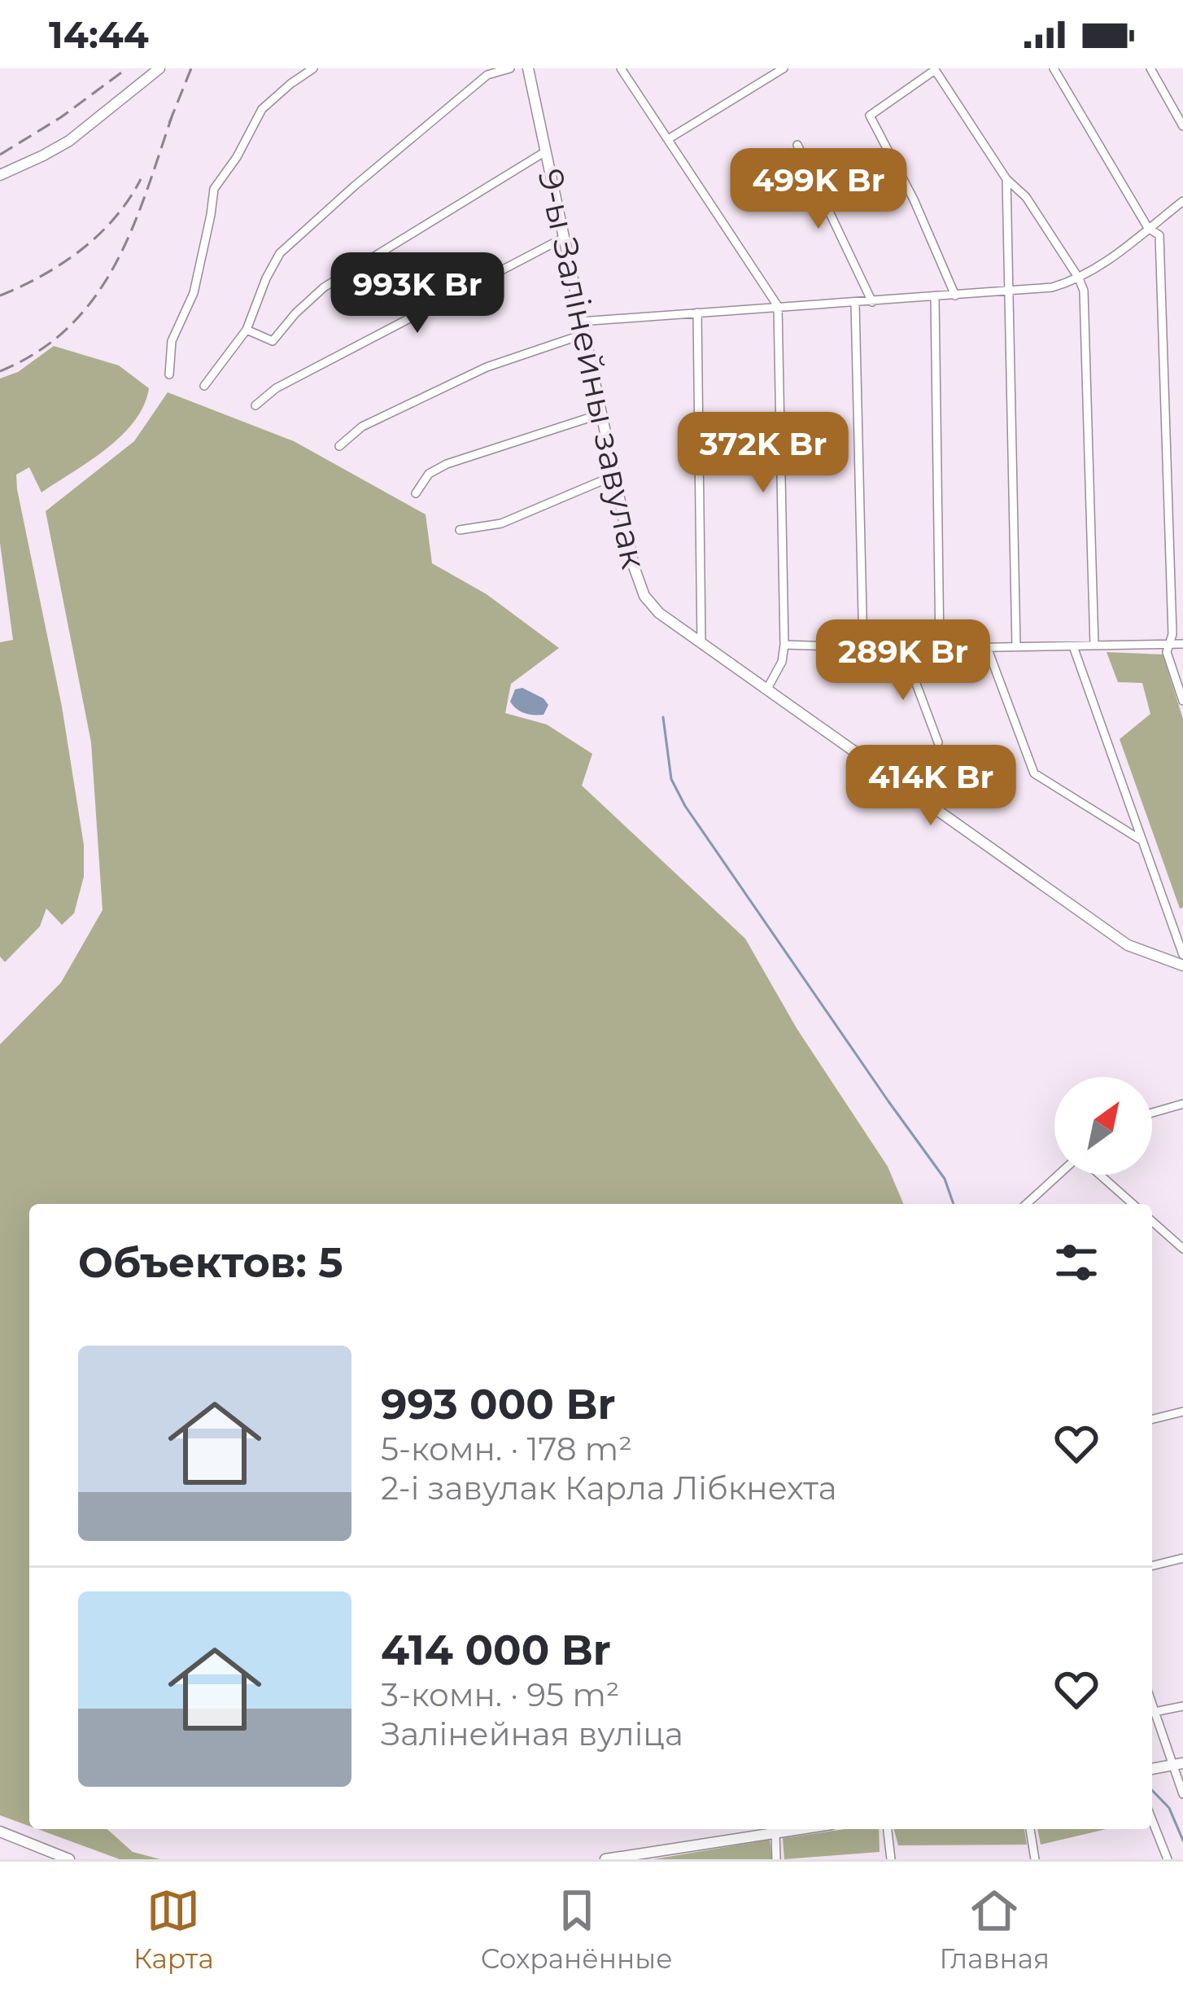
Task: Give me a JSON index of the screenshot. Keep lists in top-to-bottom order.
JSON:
{
  "streets": {
    "street": ["9-ы Залінейны завулак"]
  },
  "north": "top right",
  "page": {
    "status": "14:44",
    "price": [
      "499K Br",
      "993K Br",
      "372K Br",
      "289K Br",
      "414K Br"
    ],
    "heading": "Объектов: 5",
    "list": [
      {
        "name": "993 000 Br",
        "note": "5-комн. · 178 m² · 2-і завулак Карла Лібкнехта"
      },
      {
        "name": "414 000 Br",
        "note": "3-комн. · 95 m² · Залінейная вуліца"
      }
    ],
    "tabs": ["Карта", "Сохранённые", "Главная"]
  }
}
